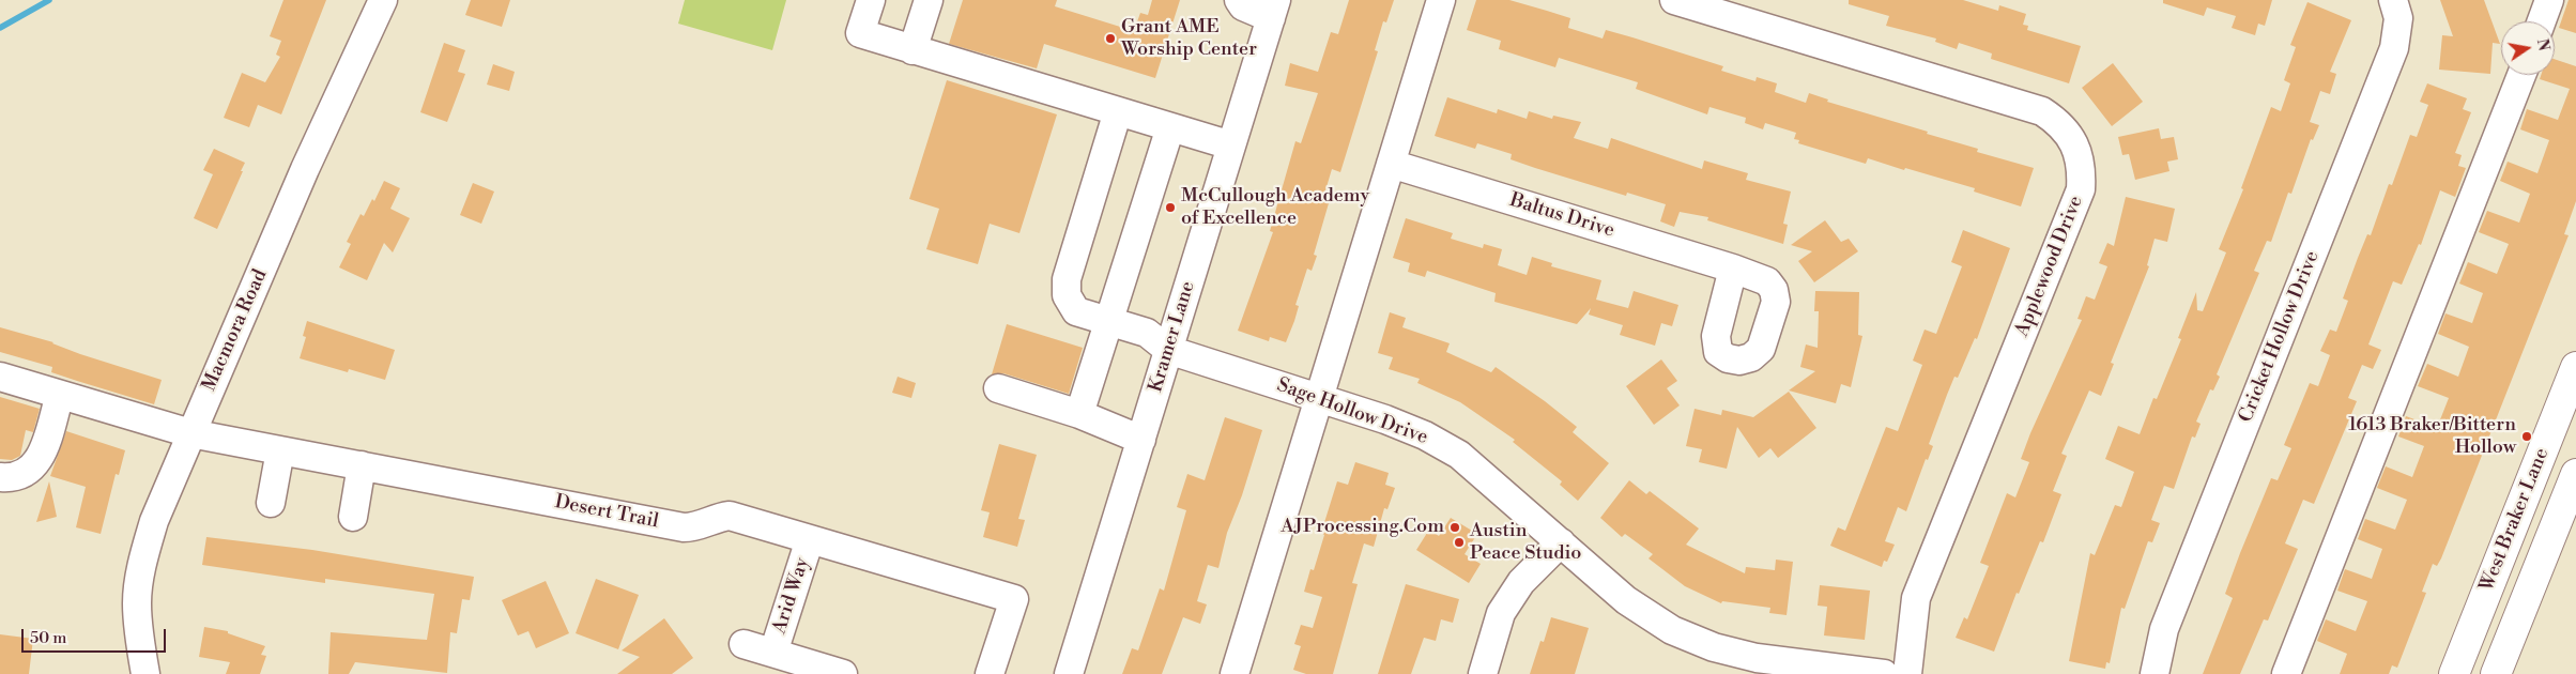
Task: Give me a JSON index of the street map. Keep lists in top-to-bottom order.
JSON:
{
  "streets": {
    "main road": ["West Braker Lane"],
    "street": [
      "Baltus Drive",
      "Applewood Drive",
      "Macmora Road",
      "Kramer Lane",
      "Cricket Hollow Drive",
      "Sage Hollow Drive",
      "Desert Trail",
      "Arid Way"
    ]
  },
  "crossings": [
    ["Macmora Road", "Desert Trail"],
    ["Kramer Lane", "Sage Hollow Drive"],
    ["Desert Trail", "Arid Way"]
  ],
  "places": [
    "Grant AME Worship Center",
    "McCullough Academy of Excellence",
    "1613 Braker/Bittern Hollow",
    "AJProcessing.Com",
    "Austin Peace Studio"
  ],
  "scale_bar": "50 m",
  "north": "right"
}
